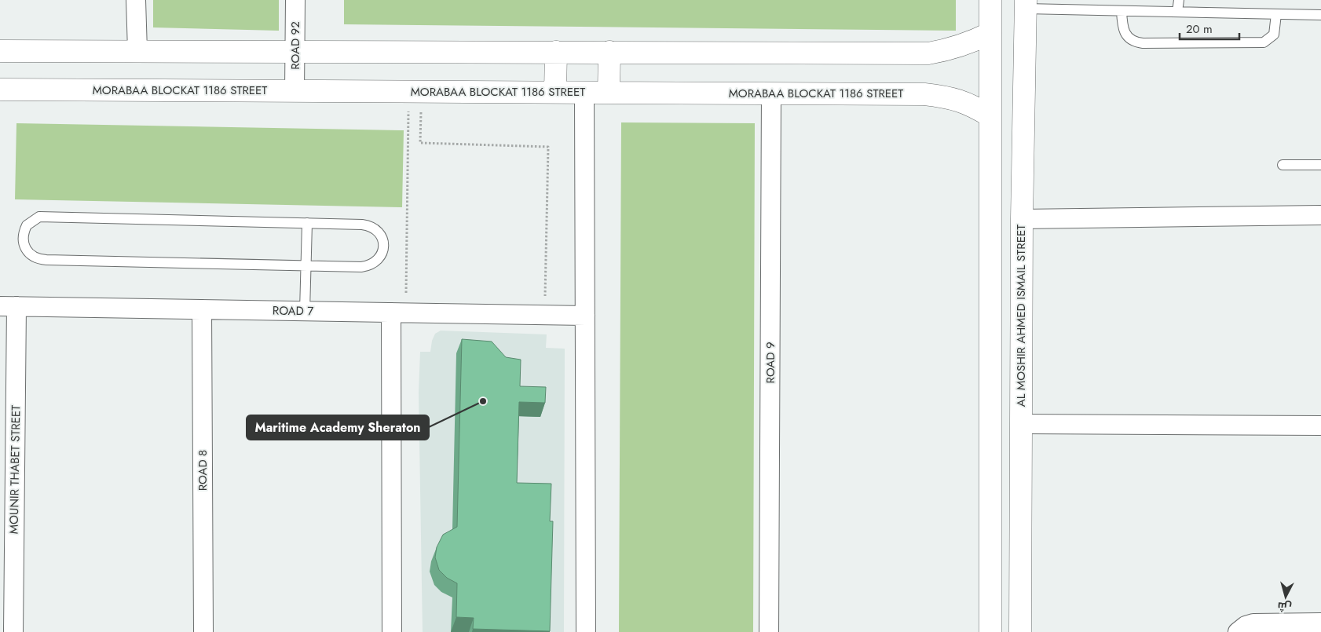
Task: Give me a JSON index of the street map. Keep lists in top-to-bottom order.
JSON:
{
  "streets": {
    "street": [
      "ROAD 92",
      "MORABAA BLOCKAT 1186 STREET",
      "ROAD 7",
      "AL MOSHIR AHMED ISMAIL STREET",
      "ROAD 9",
      "MOUNIR THABET STREET",
      "ROAD 8"
    ]
  },
  "crossings": [
    ["ROAD 92", "MORABAA BLOCKAT 1186 STREET"],
    ["MORABAA BLOCKAT 1186 STREET", "ROAD 9"],
    ["ROAD 7", "MOUNIR THABET STREET"],
    ["ROAD 7", "ROAD 8"]
  ],
  "places": ["Maritime Academy Sheraton"],
  "scale_bar": "20 m",
  "north": "bottom"
}
